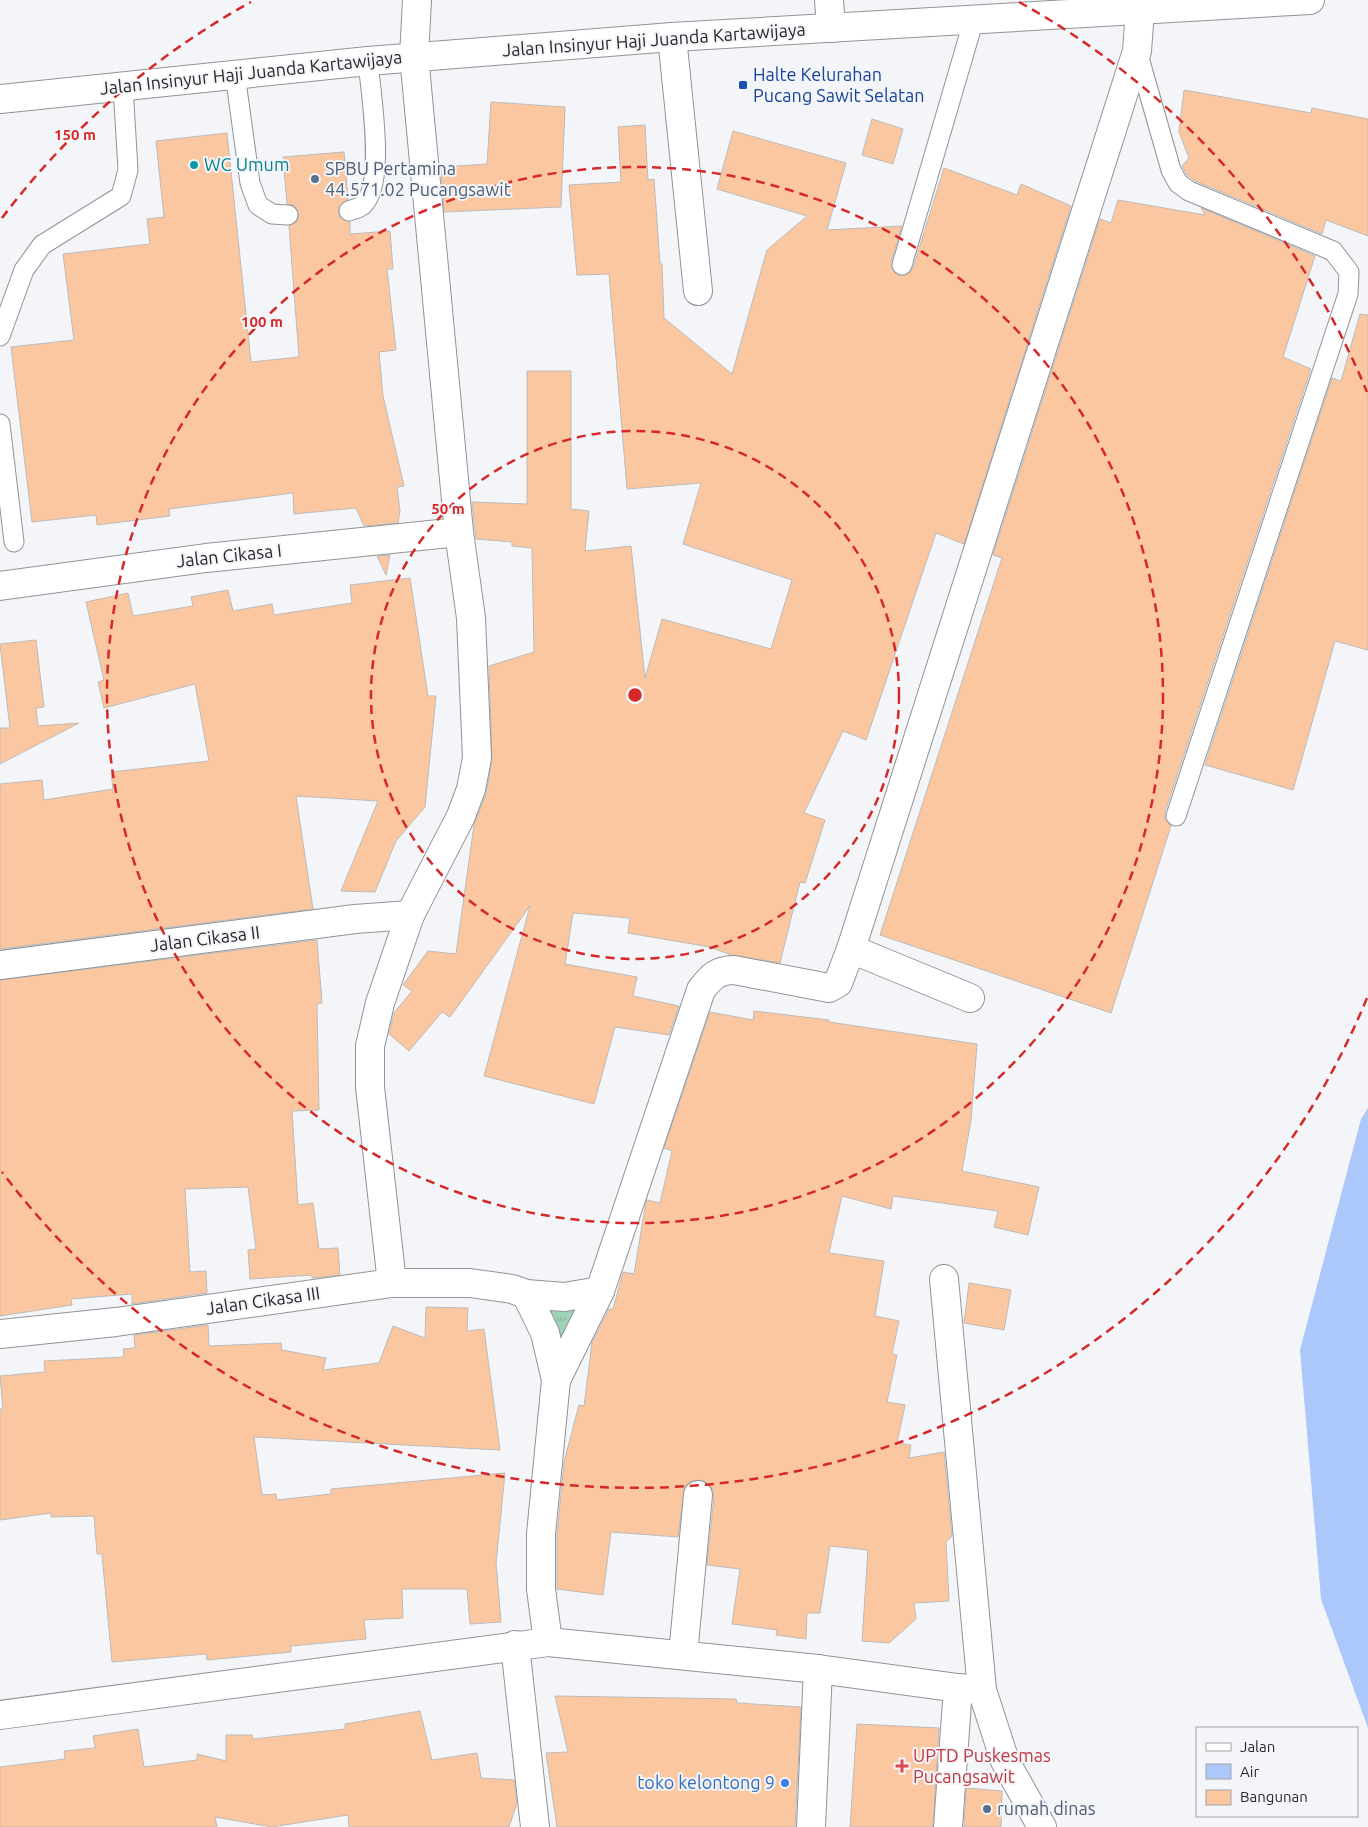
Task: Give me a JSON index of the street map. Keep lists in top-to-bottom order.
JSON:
{
  "streets": {
    "street": [
      "Jalan Insinyur Haji Juanda Kartawijaya",
      "Jalan Cikasa I",
      "Jalan Cikasa II",
      "Jalan Cikasa III"
    ]
  },
  "places": {
    "transit": ["Halte Kelurahan Pucang Sawit Selatan"],
    "other": [
      "WC Umum",
      "SPBU Pertamina 44.571.02 Pucangsawit",
      "toko kelontong 9",
      "rumah dinas"
    ],
    "health": ["UPTD Puskesmas Pucangsawit"]
  },
  "legend": ["Jalan", "Air", "Bangunan"],
  "rings": ["150 m", "100 m", "50 m"]
}
